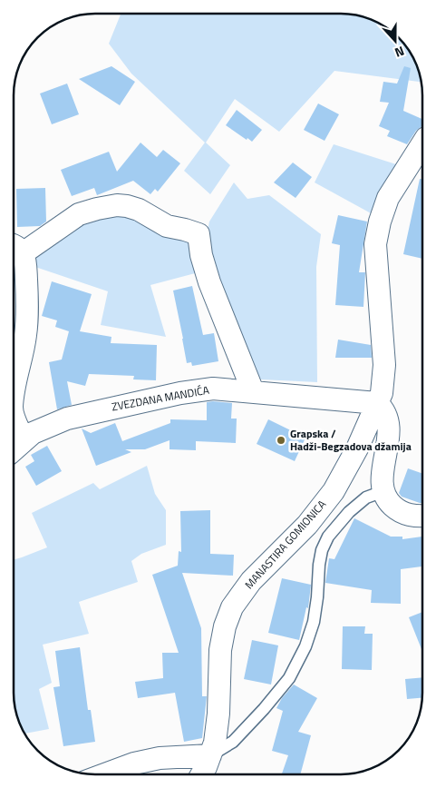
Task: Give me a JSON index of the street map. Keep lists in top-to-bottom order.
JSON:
{
  "streets": {
    "street": ["ZVEZDANA MANDIĆA", "MANASTIRA GOMIONICA"]
  },
  "crossings": [
    ["ZVEZDANA MANDIĆA", "MANASTIRA GOMIONICA"]
  ],
  "places": ["Grapska / Hadži-Begzadova džamija"],
  "north": "bottom"
}
